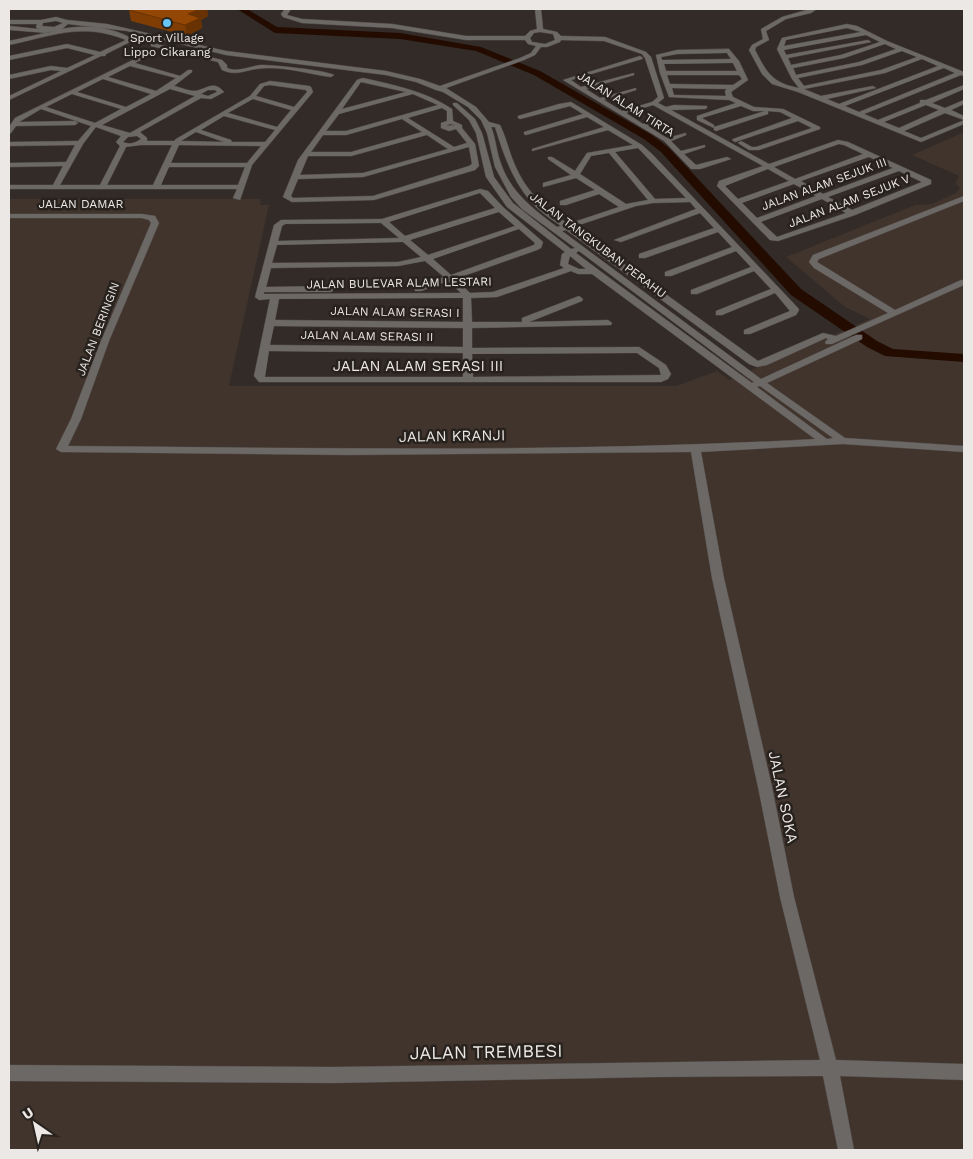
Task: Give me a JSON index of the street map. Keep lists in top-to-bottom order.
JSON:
{
  "streets": {
    "street": [
      "JALAN ALAM TIRTA",
      "JALAN ALAM SEJUK III",
      "JALAN ALAM SEJUK V",
      "JALAN DAMAR",
      "JALAN TANGKUBAN PERAHU",
      "JALAN BULEVAR ALAM LESTARI",
      "JALAN ALAM SERASI I",
      "JALAN BERINGIN",
      "JALAN ALAM SERASI II",
      "JALAN ALAM SERASI III",
      "JALAN KRANJI",
      "JALAN SOKA",
      "JALAN TREMBESI"
    ]
  },
  "crossings": [
    ["JALAN ALAM SEJUK III", "JALAN ALAM SEJUK V"],
    ["JALAN DAMAR", "JALAN BERINGIN"],
    ["JALAN TANGKUBAN PERAHU", "JALAN KRANJI"],
    ["JALAN BULEVAR ALAM LESTARI", "JALAN ALAM SERASI III"],
    ["JALAN ALAM SERASI I", "JALAN ALAM SERASI III"],
    ["JALAN BERINGIN", "JALAN KRANJI"],
    ["JALAN ALAM SERASI II", "JALAN ALAM SERASI III"],
    ["JALAN KRANJI", "JALAN SOKA"],
    ["JALAN SOKA", "JALAN TREMBESI"]
  ],
  "places": ["Sport Village Lippo Cikarang"],
  "north": "top left"
}
